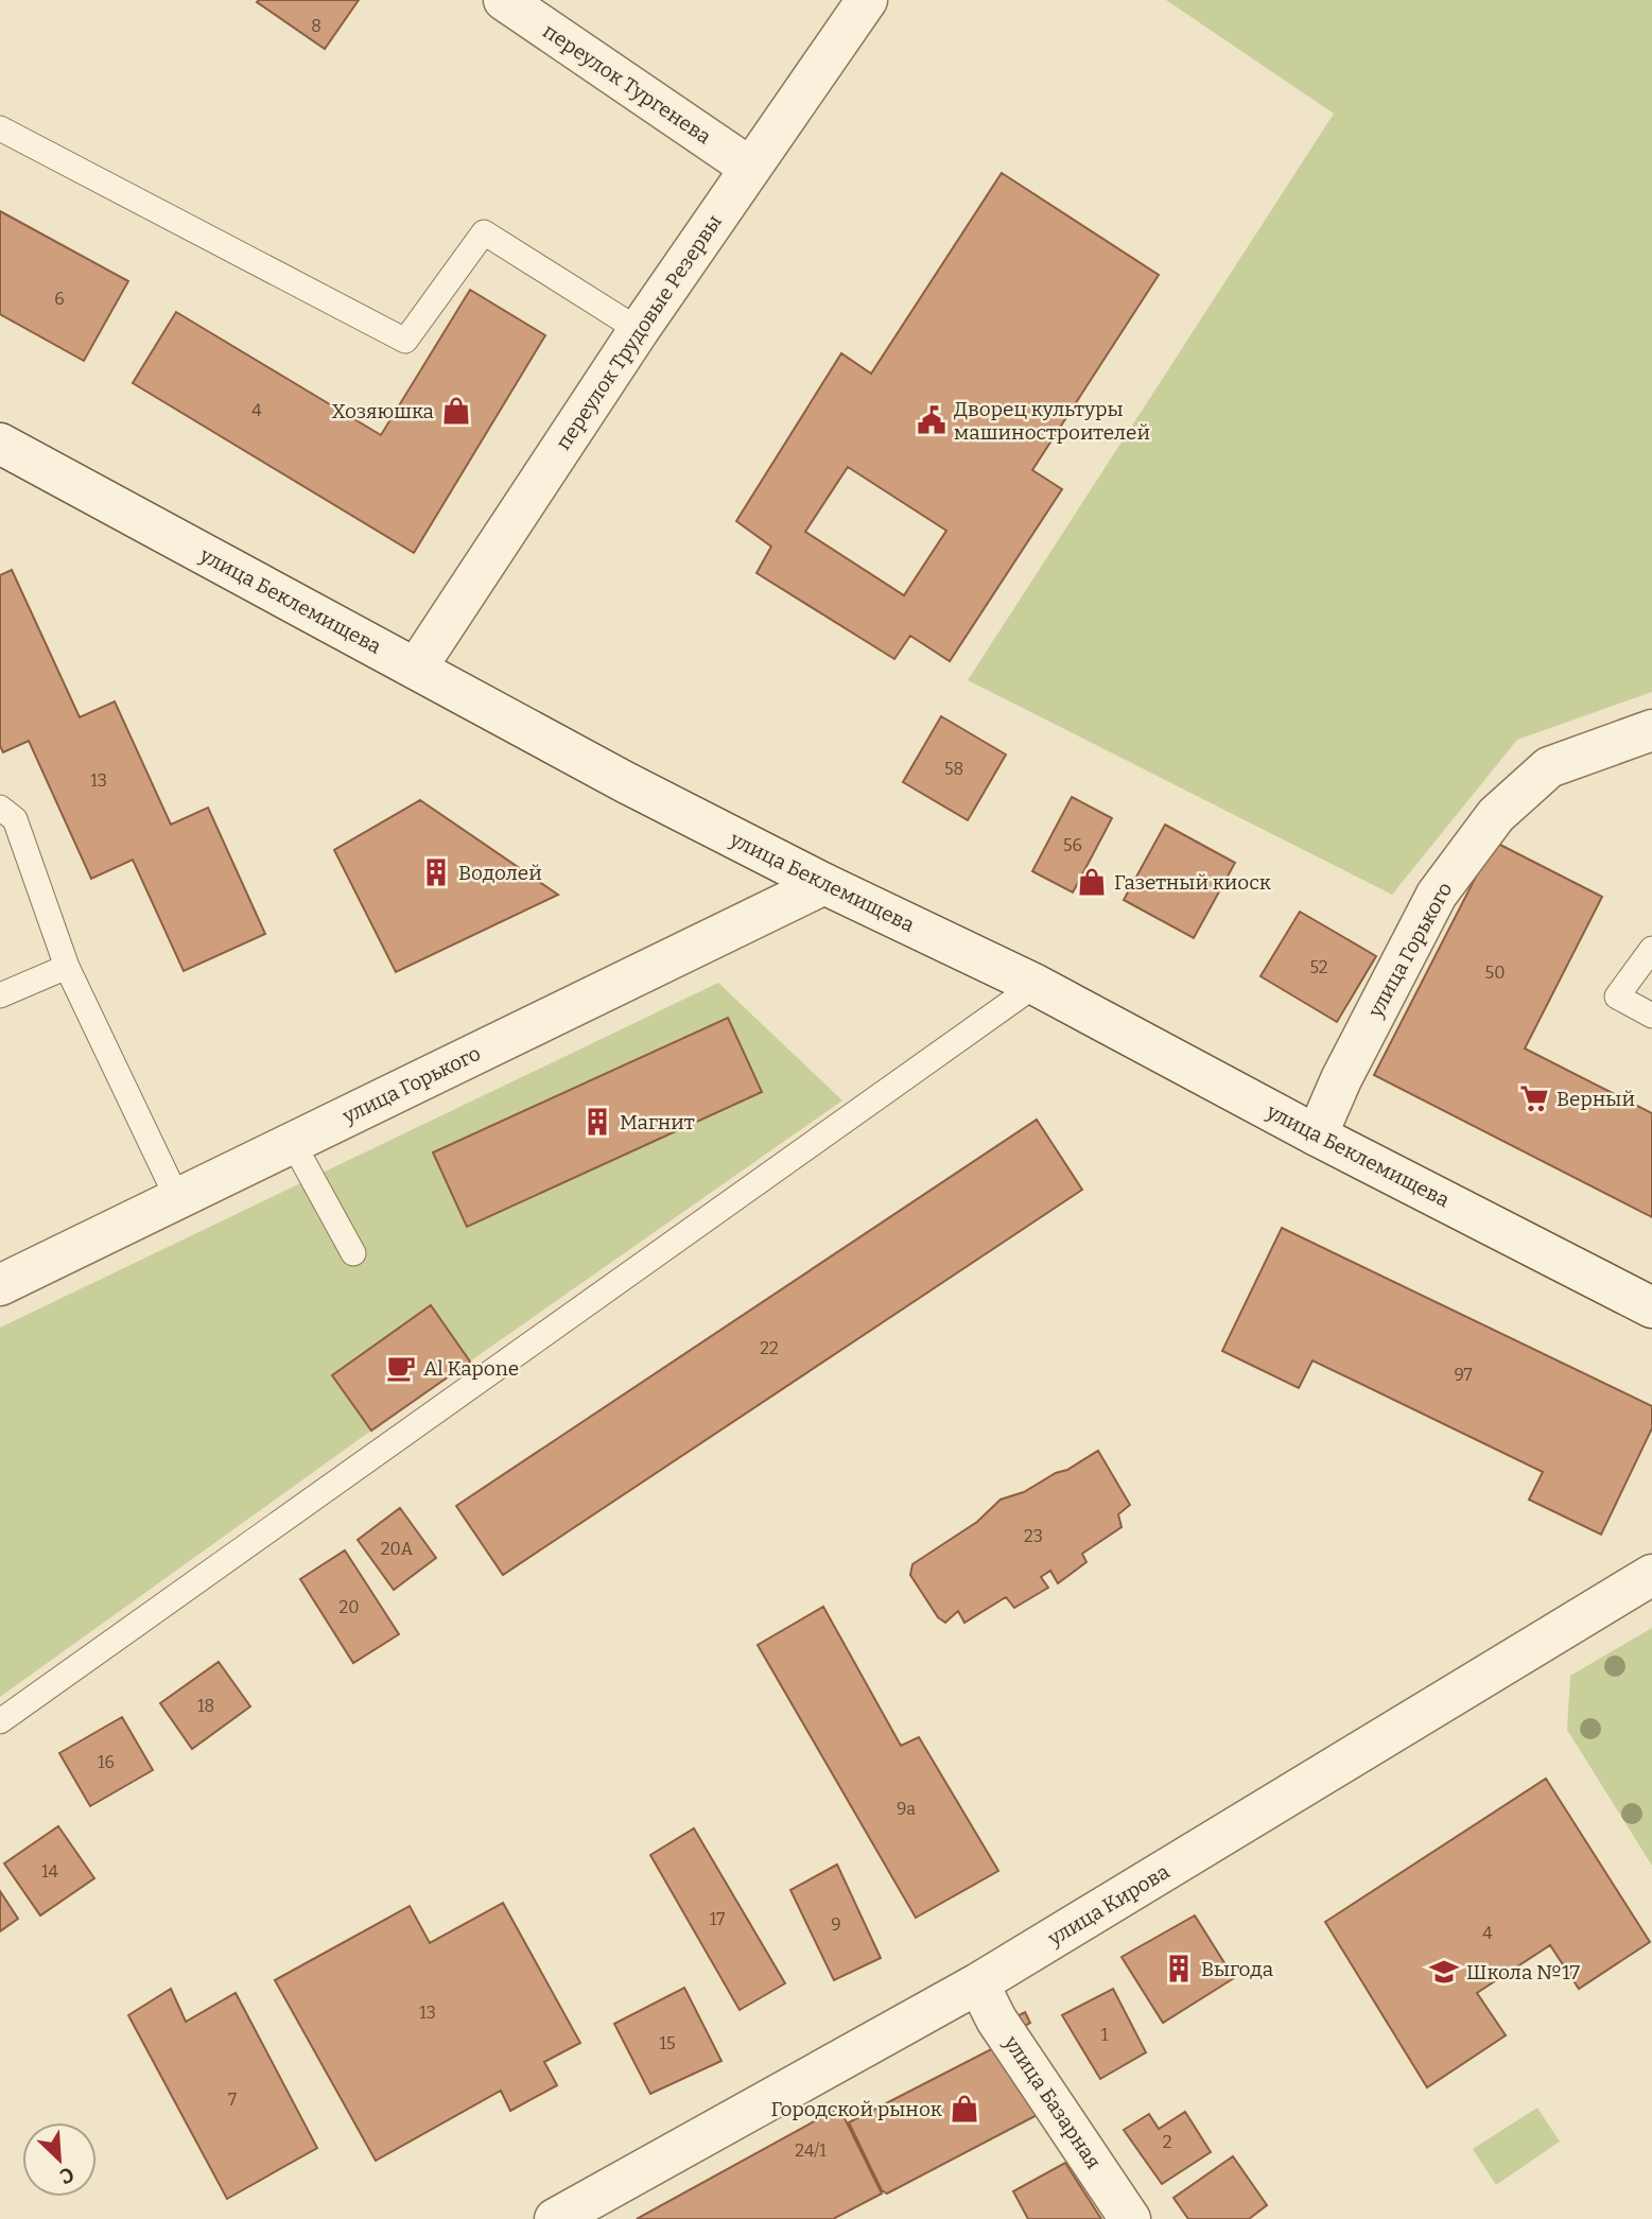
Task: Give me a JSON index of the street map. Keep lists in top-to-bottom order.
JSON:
{
  "streets": {
    "street": [
      "переулок Тургенева",
      "переулок Трудовые Резервы",
      "улица Беклемищева",
      "улица Горького",
      "улица Кирова",
      "улица Базарная"
    ]
  },
  "crossings": [
    ["переулок Тургенева", "переулок Трудовые Резервы"],
    ["переулок Трудовые Резервы", "улица Беклемищева"],
    ["улица Беклемищева", "улица Горького"],
    ["улица Кирова", "улица Базарная"]
  ],
  "places": {
    "shop": ["Хозяюшка", "Газетный киоск", "Городской рынок"],
    "public building": ["Дворец культуры машиностроителей"],
    "building": ["Водолей", "Магнит", "Выгода"],
    "supermarket": ["Верный"],
    "cafe": ["Al Kapone"],
    "school or university": ["Школа №17"]
  },
  "house_numbers": [
    "8",
    "6",
    "4",
    "58",
    "13",
    "56",
    "52",
    "50",
    "22",
    "97",
    "23",
    "20А",
    "20",
    "18",
    "16",
    "9а",
    "14",
    "17",
    "9",
    "4",
    "13",
    "1",
    "15",
    "7",
    "2",
    "24/1"
  ],
  "north": "bottom right"
}
